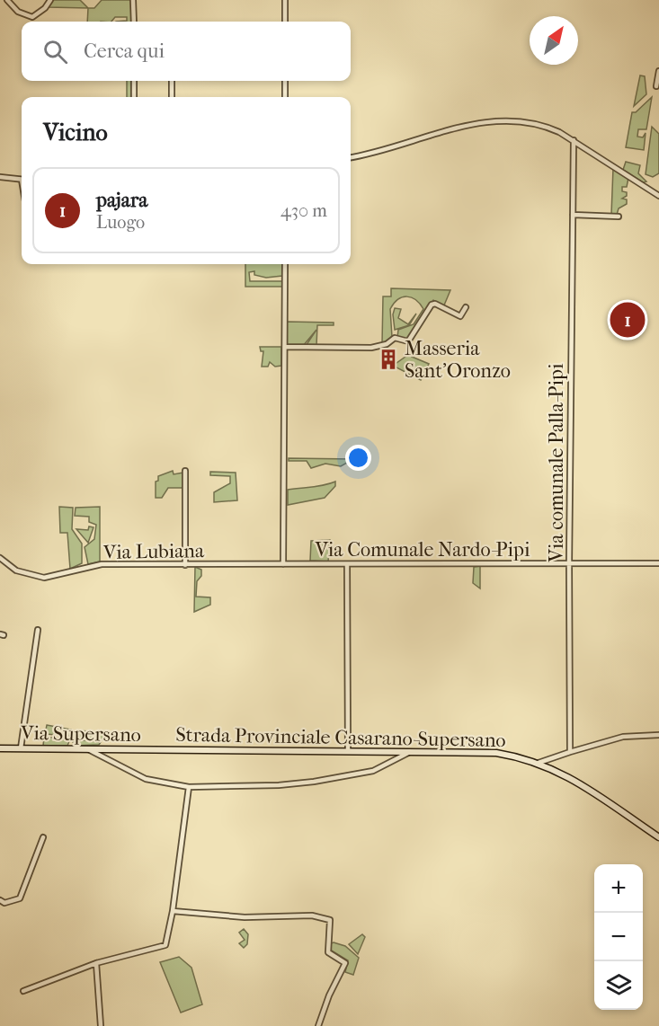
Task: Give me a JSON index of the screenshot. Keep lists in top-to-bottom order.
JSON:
{
  "streets": {
    "main road": ["Via Supersano", "Strada Provinciale Casarano-Supersano"],
    "street": ["Via comunale Palla-Pipi", "Via Comunale Nardo-Pipi", "Via Lubiana"]
  },
  "crossings": [
    ["Via comunale Palla-Pipi", "Via Comunale Nardo-Pipi"],
    ["Via Comunale Nardo-Pipi", "Via Lubiana"],
    ["Via Supersano", "Strada Provinciale Casarano-Supersano"]
  ],
  "places": {
    "building": ["Masseria Sant'Oronzo"]
  },
  "north": "top right",
  "page": {
    "search": "Cerca qui",
    "heading": "Vicino",
    "list": [
      {
        "mark": "1",
        "name": "pajara",
        "note": "Luogo",
        "value": "430 m"
      }
    ],
    "pins": "1",
    "map_buttons": ["+", "−"]
  }
}
